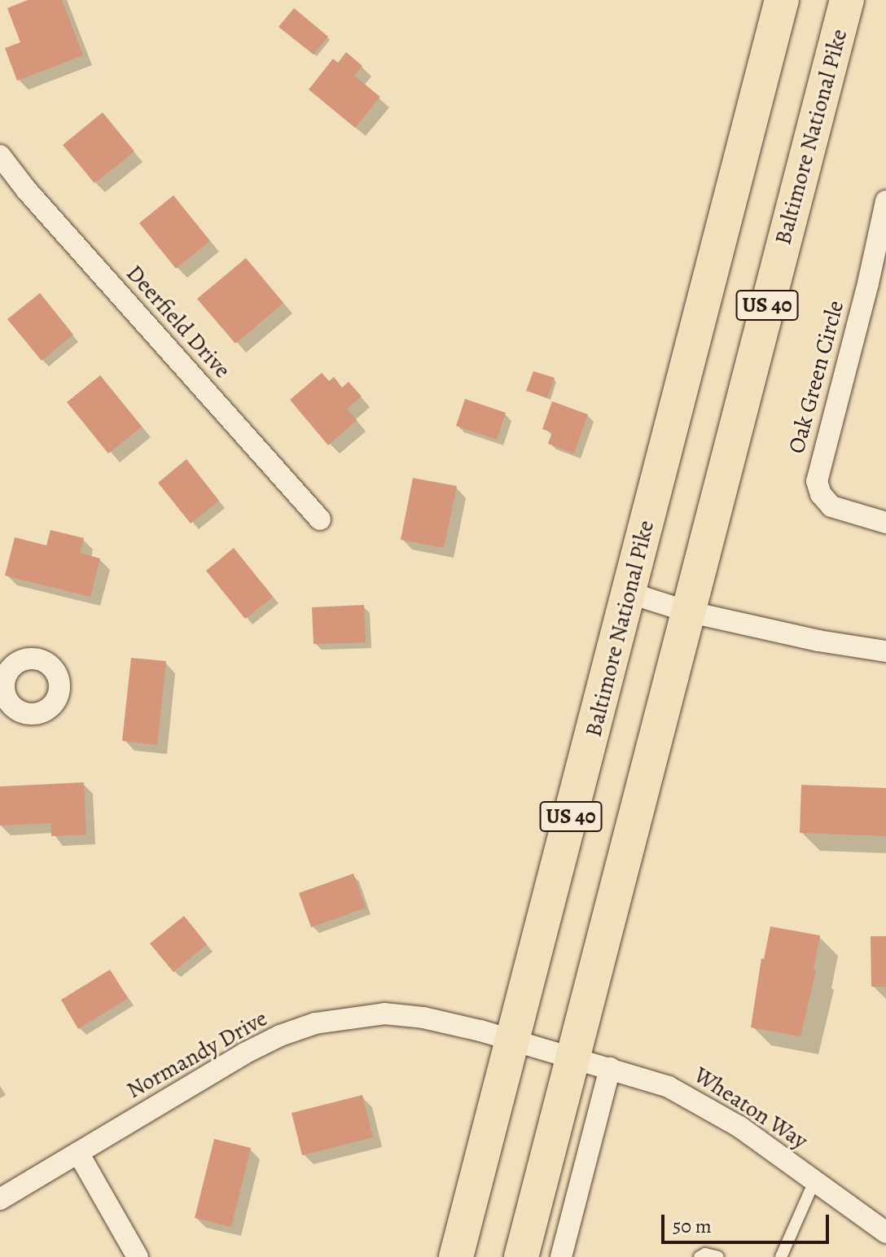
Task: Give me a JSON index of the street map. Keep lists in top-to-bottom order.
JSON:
{
  "streets": {
    "main road": ["Baltimore National Pike", "US 40"],
    "street": [
      "Deerfield Drive",
      "Oak Green Circle",
      "Normandy Drive",
      "Wheaton Way"
    ]
  },
  "crossings": [
    ["Baltimore National Pike", "Normandy Drive"],
    ["Baltimore National Pike", "Wheaton Way"],
    ["Normandy Drive", "Wheaton Way"]
  ],
  "scale_bar": "50 m"
}
